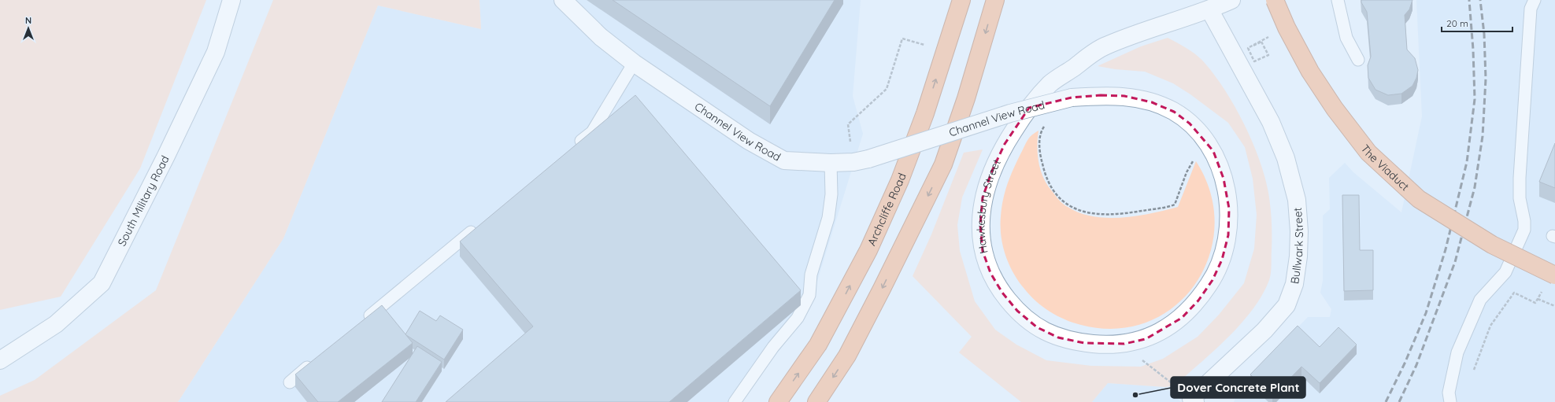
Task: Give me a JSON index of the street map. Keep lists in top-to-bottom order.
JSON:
{
  "streets": {
    "highway": ["The Viaduct", "Archcliffe Road"],
    "street": [
      "Channel View Road",
      "South Military Road",
      "Hawkesbury Street",
      "Bullwark Street"
    ]
  },
  "crossings": [
    ["Channel View Road", "Hawkesbury Street"],
    ["Hawkesbury Street", "Bullwark Street"]
  ],
  "places": ["Dover Concrete Plant"],
  "scale_bar": "20 m",
  "north": "top"
}
